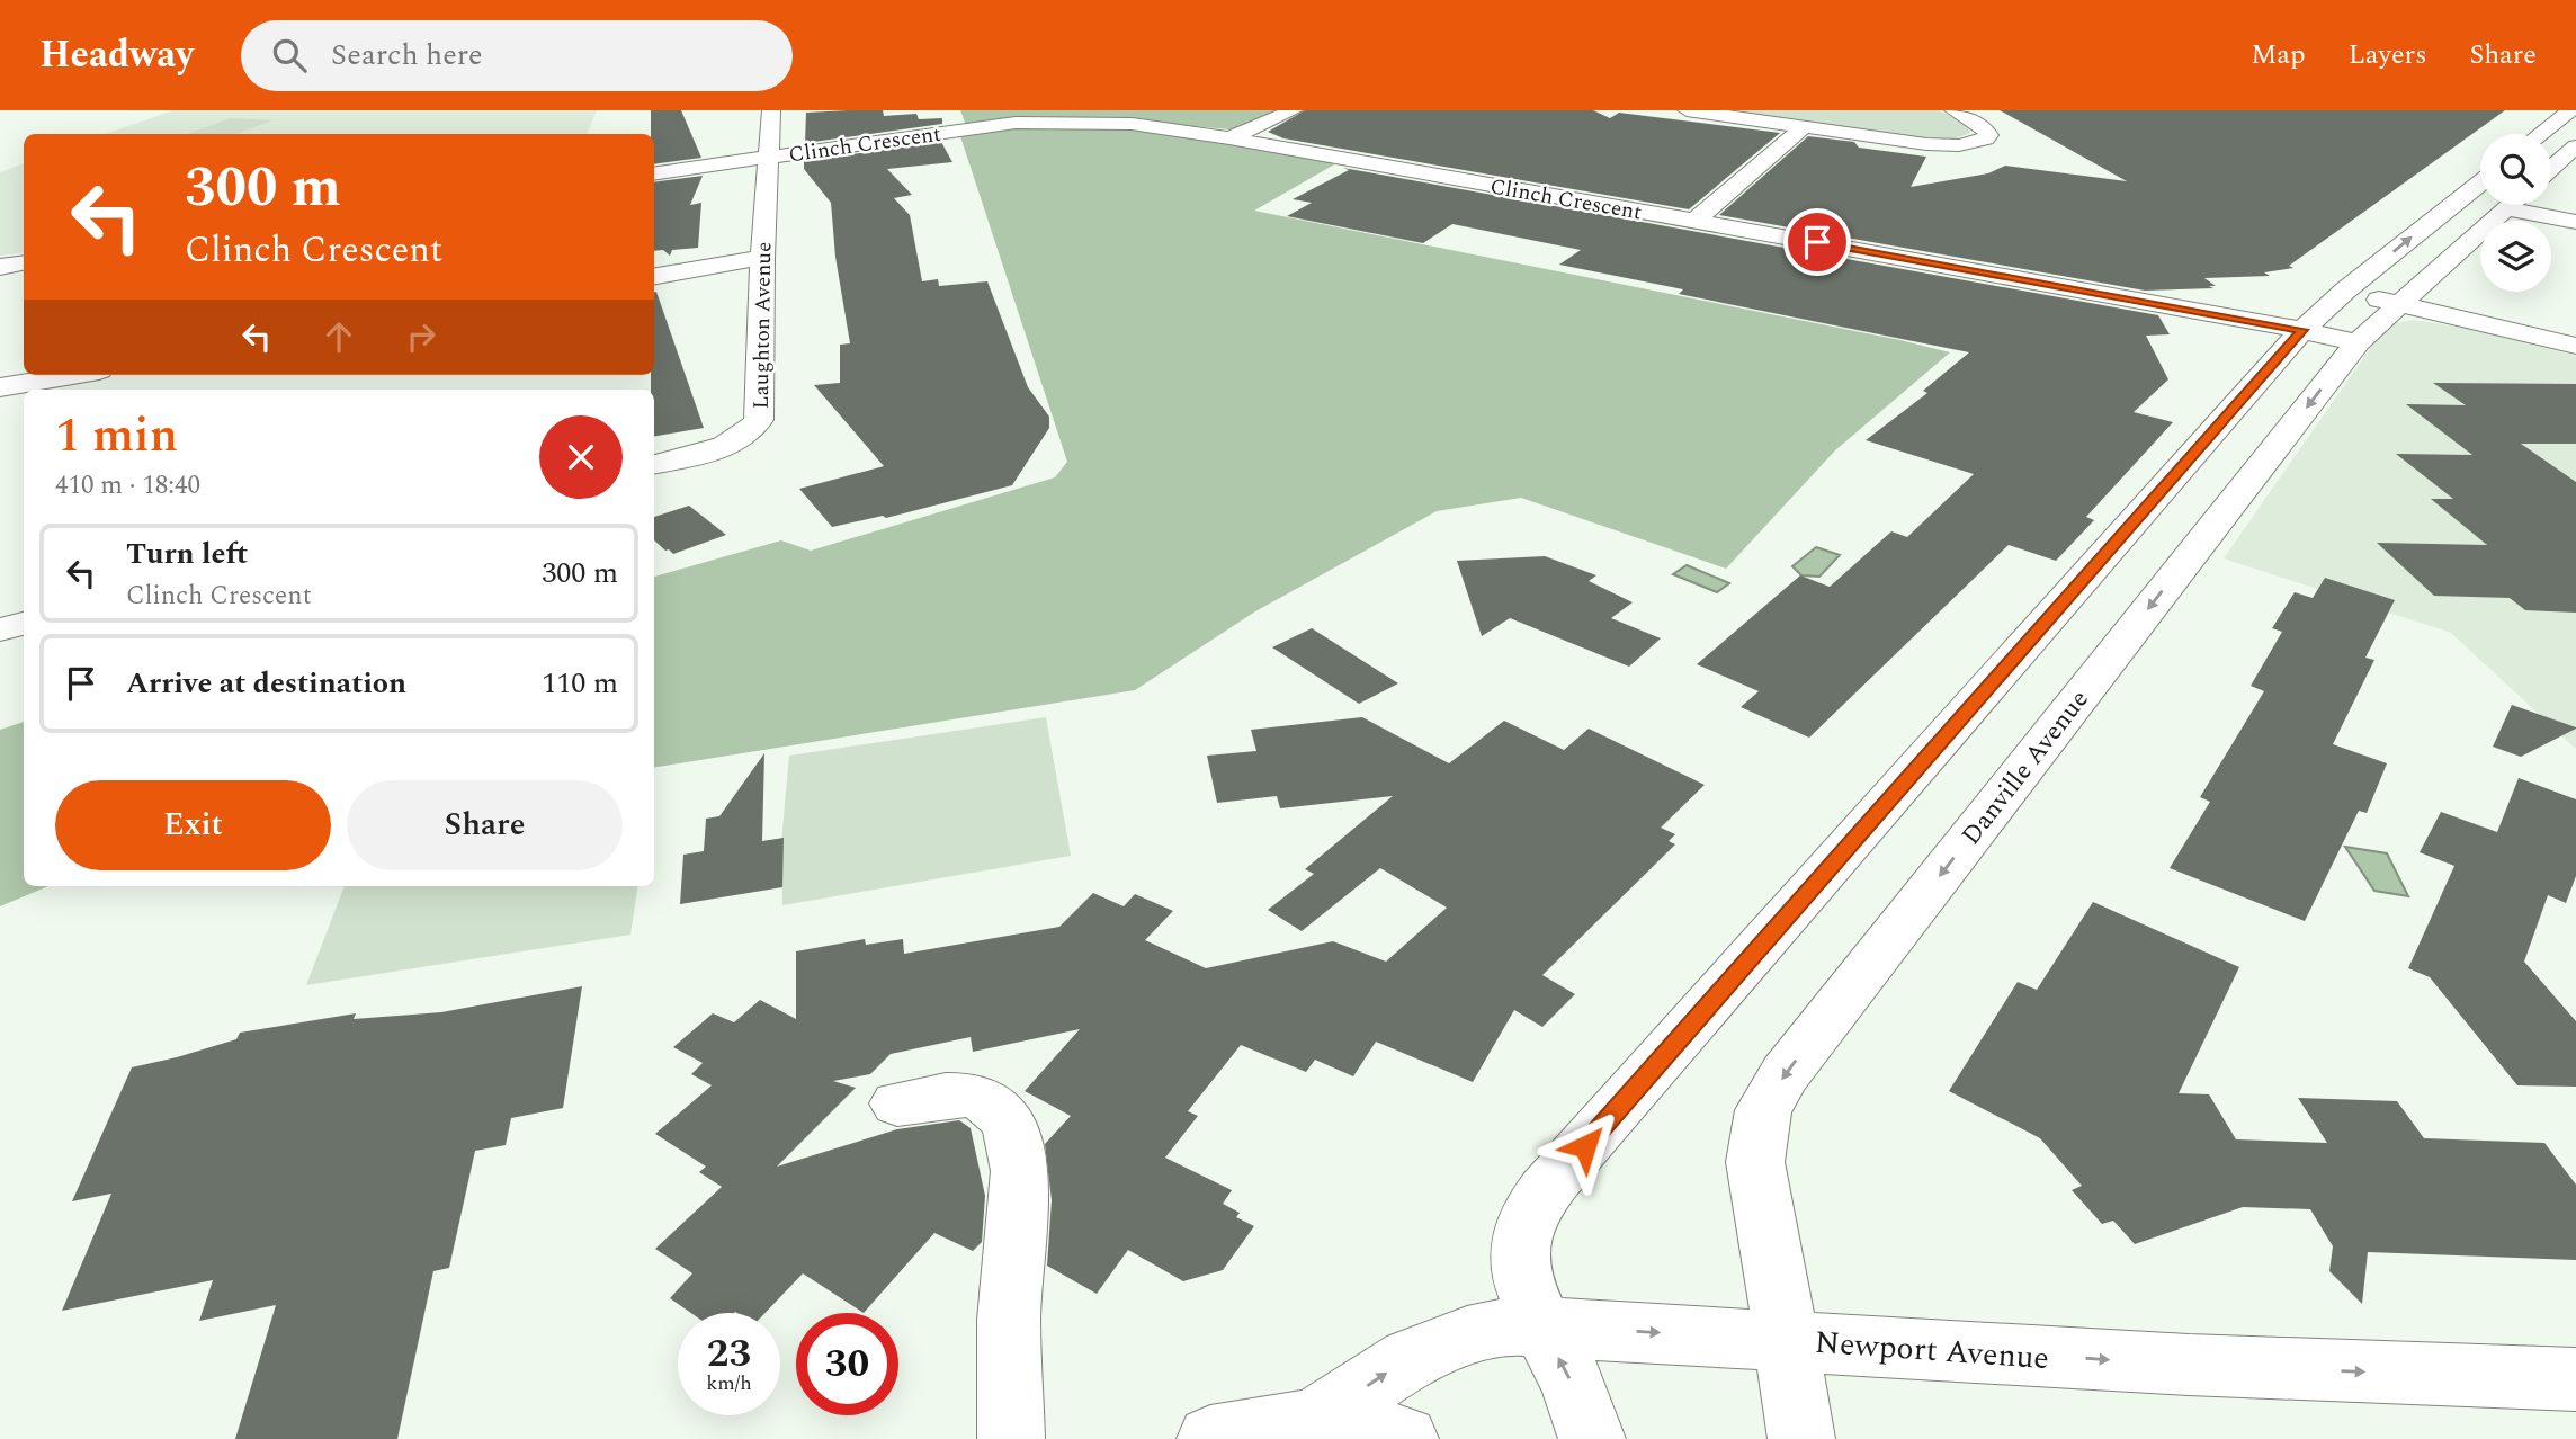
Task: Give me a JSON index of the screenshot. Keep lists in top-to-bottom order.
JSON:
{
  "streets": {
    "street": [
      "Clinch Crescent",
      "Laughton Avenue",
      "Danville Avenue",
      "Newport Avenue"
    ]
  },
  "crossings": [
    ["Clinch Crescent", "Laughton Avenue"],
    ["Clinch Crescent", "Danville Avenue"],
    ["Danville Avenue", "Newport Avenue"]
  ],
  "one_way": ["Newport Avenue"],
  "page": {
    "header": "Headway",
    "search": "Search here",
    "nav": ["Map", "Layers", "Share"],
    "turn": ["300 m", "Clinch Crescent"],
    "heading": ["1 min", "410 m · 18:40"],
    "list": [
      {
        "name": "Turn left",
        "note": "Clinch Crescent",
        "value": "300 m"
      },
      {
        "name": "Arrive at destination",
        "value": "110 m"
      }
    ],
    "buttons": ["Exit", "Share"],
    "speed": "23 km/h",
    "limit": "30"
  }
}
